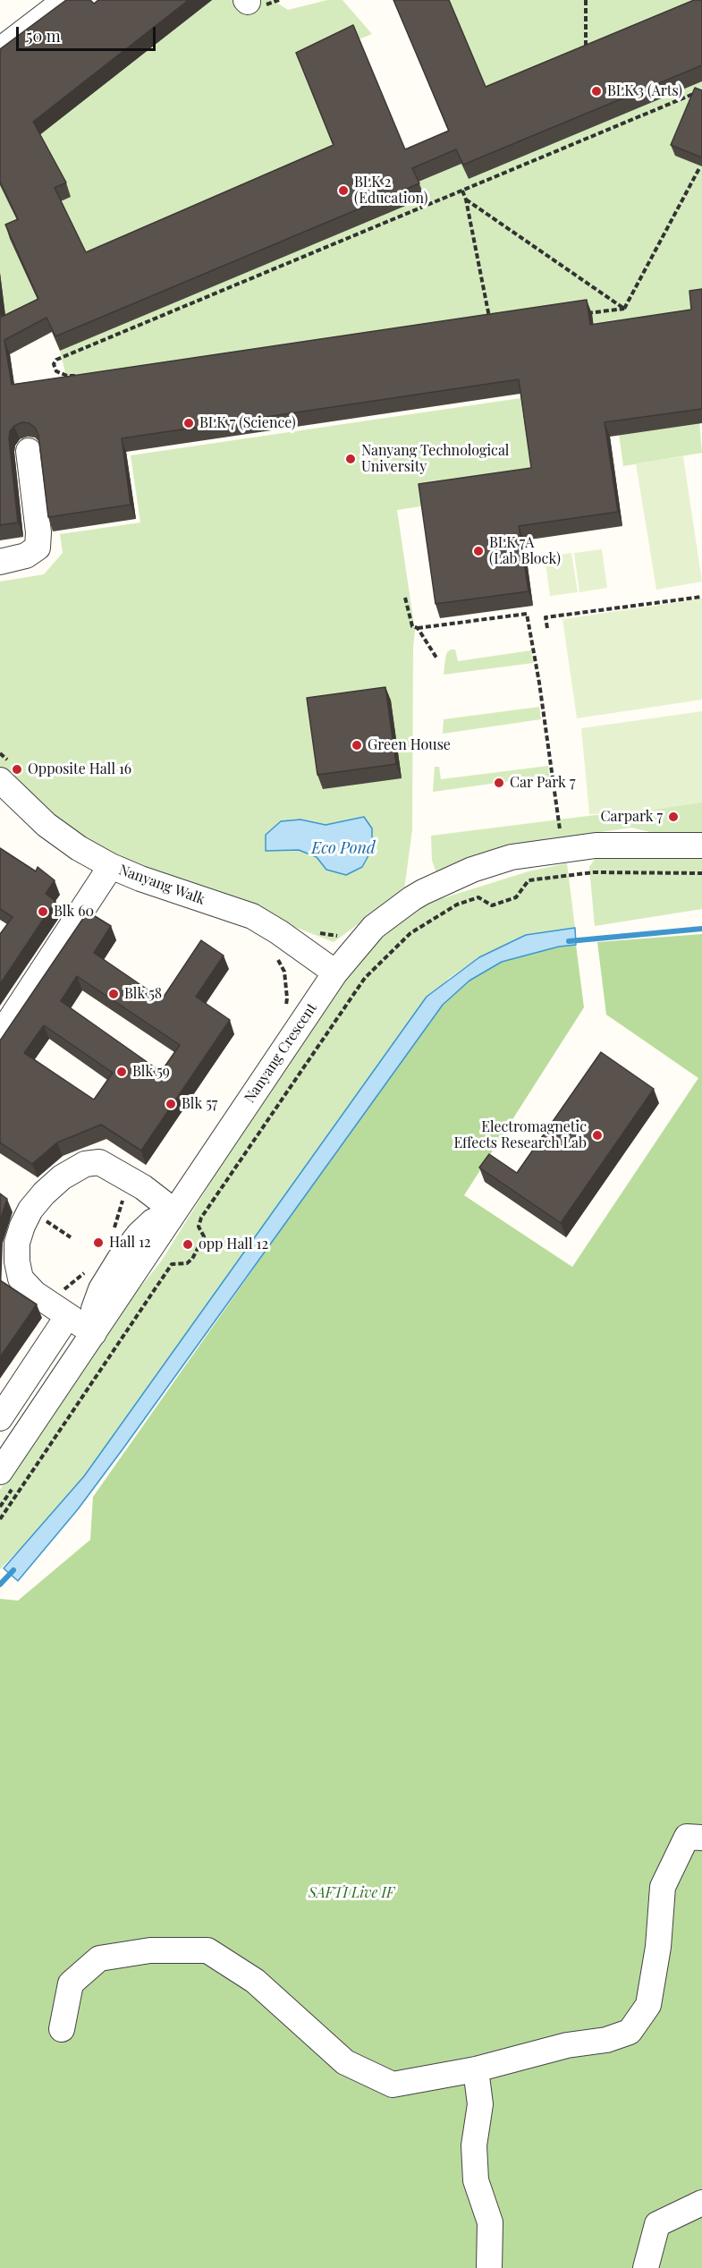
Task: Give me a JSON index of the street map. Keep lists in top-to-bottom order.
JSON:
{
  "streets": {
    "street": ["Nanyang Walk", "Nanyang Crescent"]
  },
  "crossings": [
    ["Nanyang Walk", "Nanyang Crescent"]
  ],
  "water": ["Eco Pond"],
  "parks": ["SAFTI Live IF"],
  "places": [
    "BLK 3 (Arts)",
    "BLK 2 (Education)",
    "BLK 7 (Science)",
    "Nanyang Technological University",
    "BLK 7A (Lab Block)",
    "Green House",
    "Opposite Hall 16",
    "Car Park 7",
    "Carpark 7",
    "Blk 60",
    "Blk 58",
    "Blk 59",
    "Blk 57",
    "Electromagnetic Effects Research Lab",
    "Hall 12",
    "opp Hall 12"
  ],
  "scale_bar": "50 m"
}
